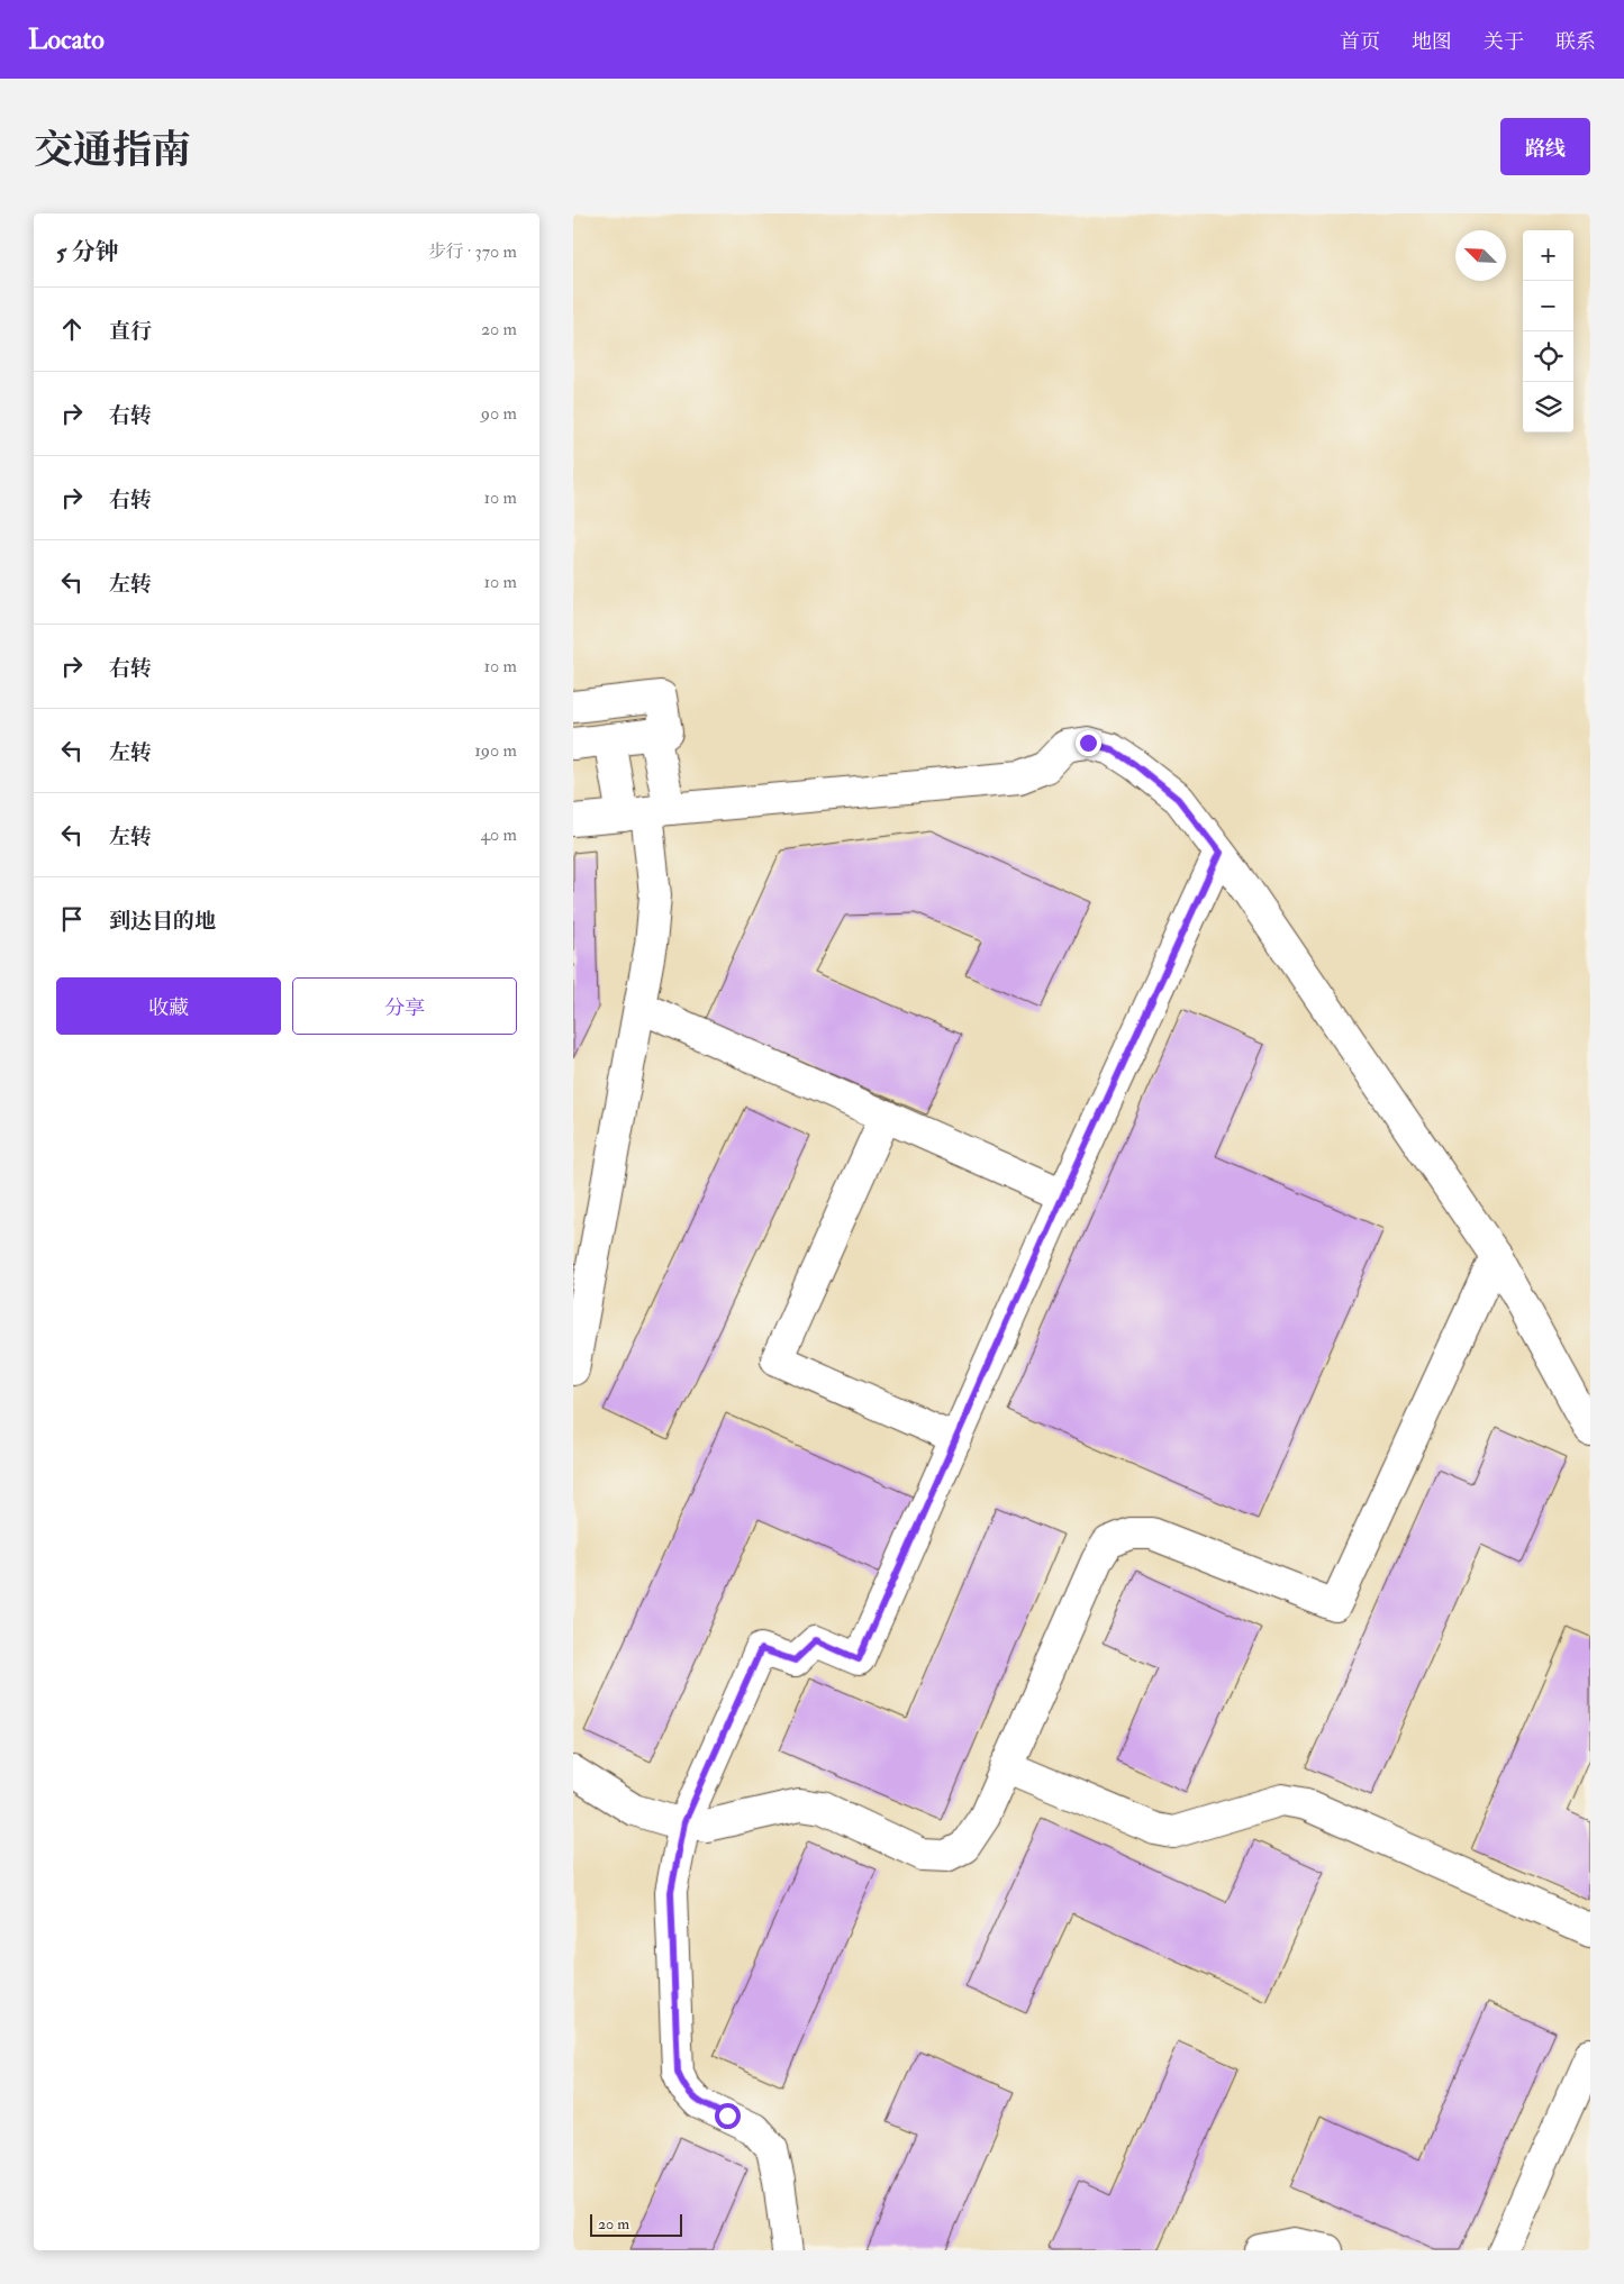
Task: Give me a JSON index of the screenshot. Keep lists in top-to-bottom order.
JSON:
{
  "scale_bar": "20 m",
  "north": "top left",
  "page": {
    "header": "Locato",
    "nav": [
      "首页",
      "地图",
      "关于",
      "联系"
    ],
    "title": "交通指南",
    "buttons": [
      "路线",
      ["收藏", "分享"]
    ],
    "heading": ["5 分钟", "步行 · 370 m"],
    "map_buttons": ["+", "−"],
    "list": [
      ["直行", "20 m"],
      ["右转", "90 m"],
      ["右转", "10 m"],
      ["左转", "10 m"],
      ["右转", "10 m"],
      ["左转", "190 m"],
      ["左转", "40 m"],
      "到达目的地"
    ],
    "scale": "20 m"
  }
}
